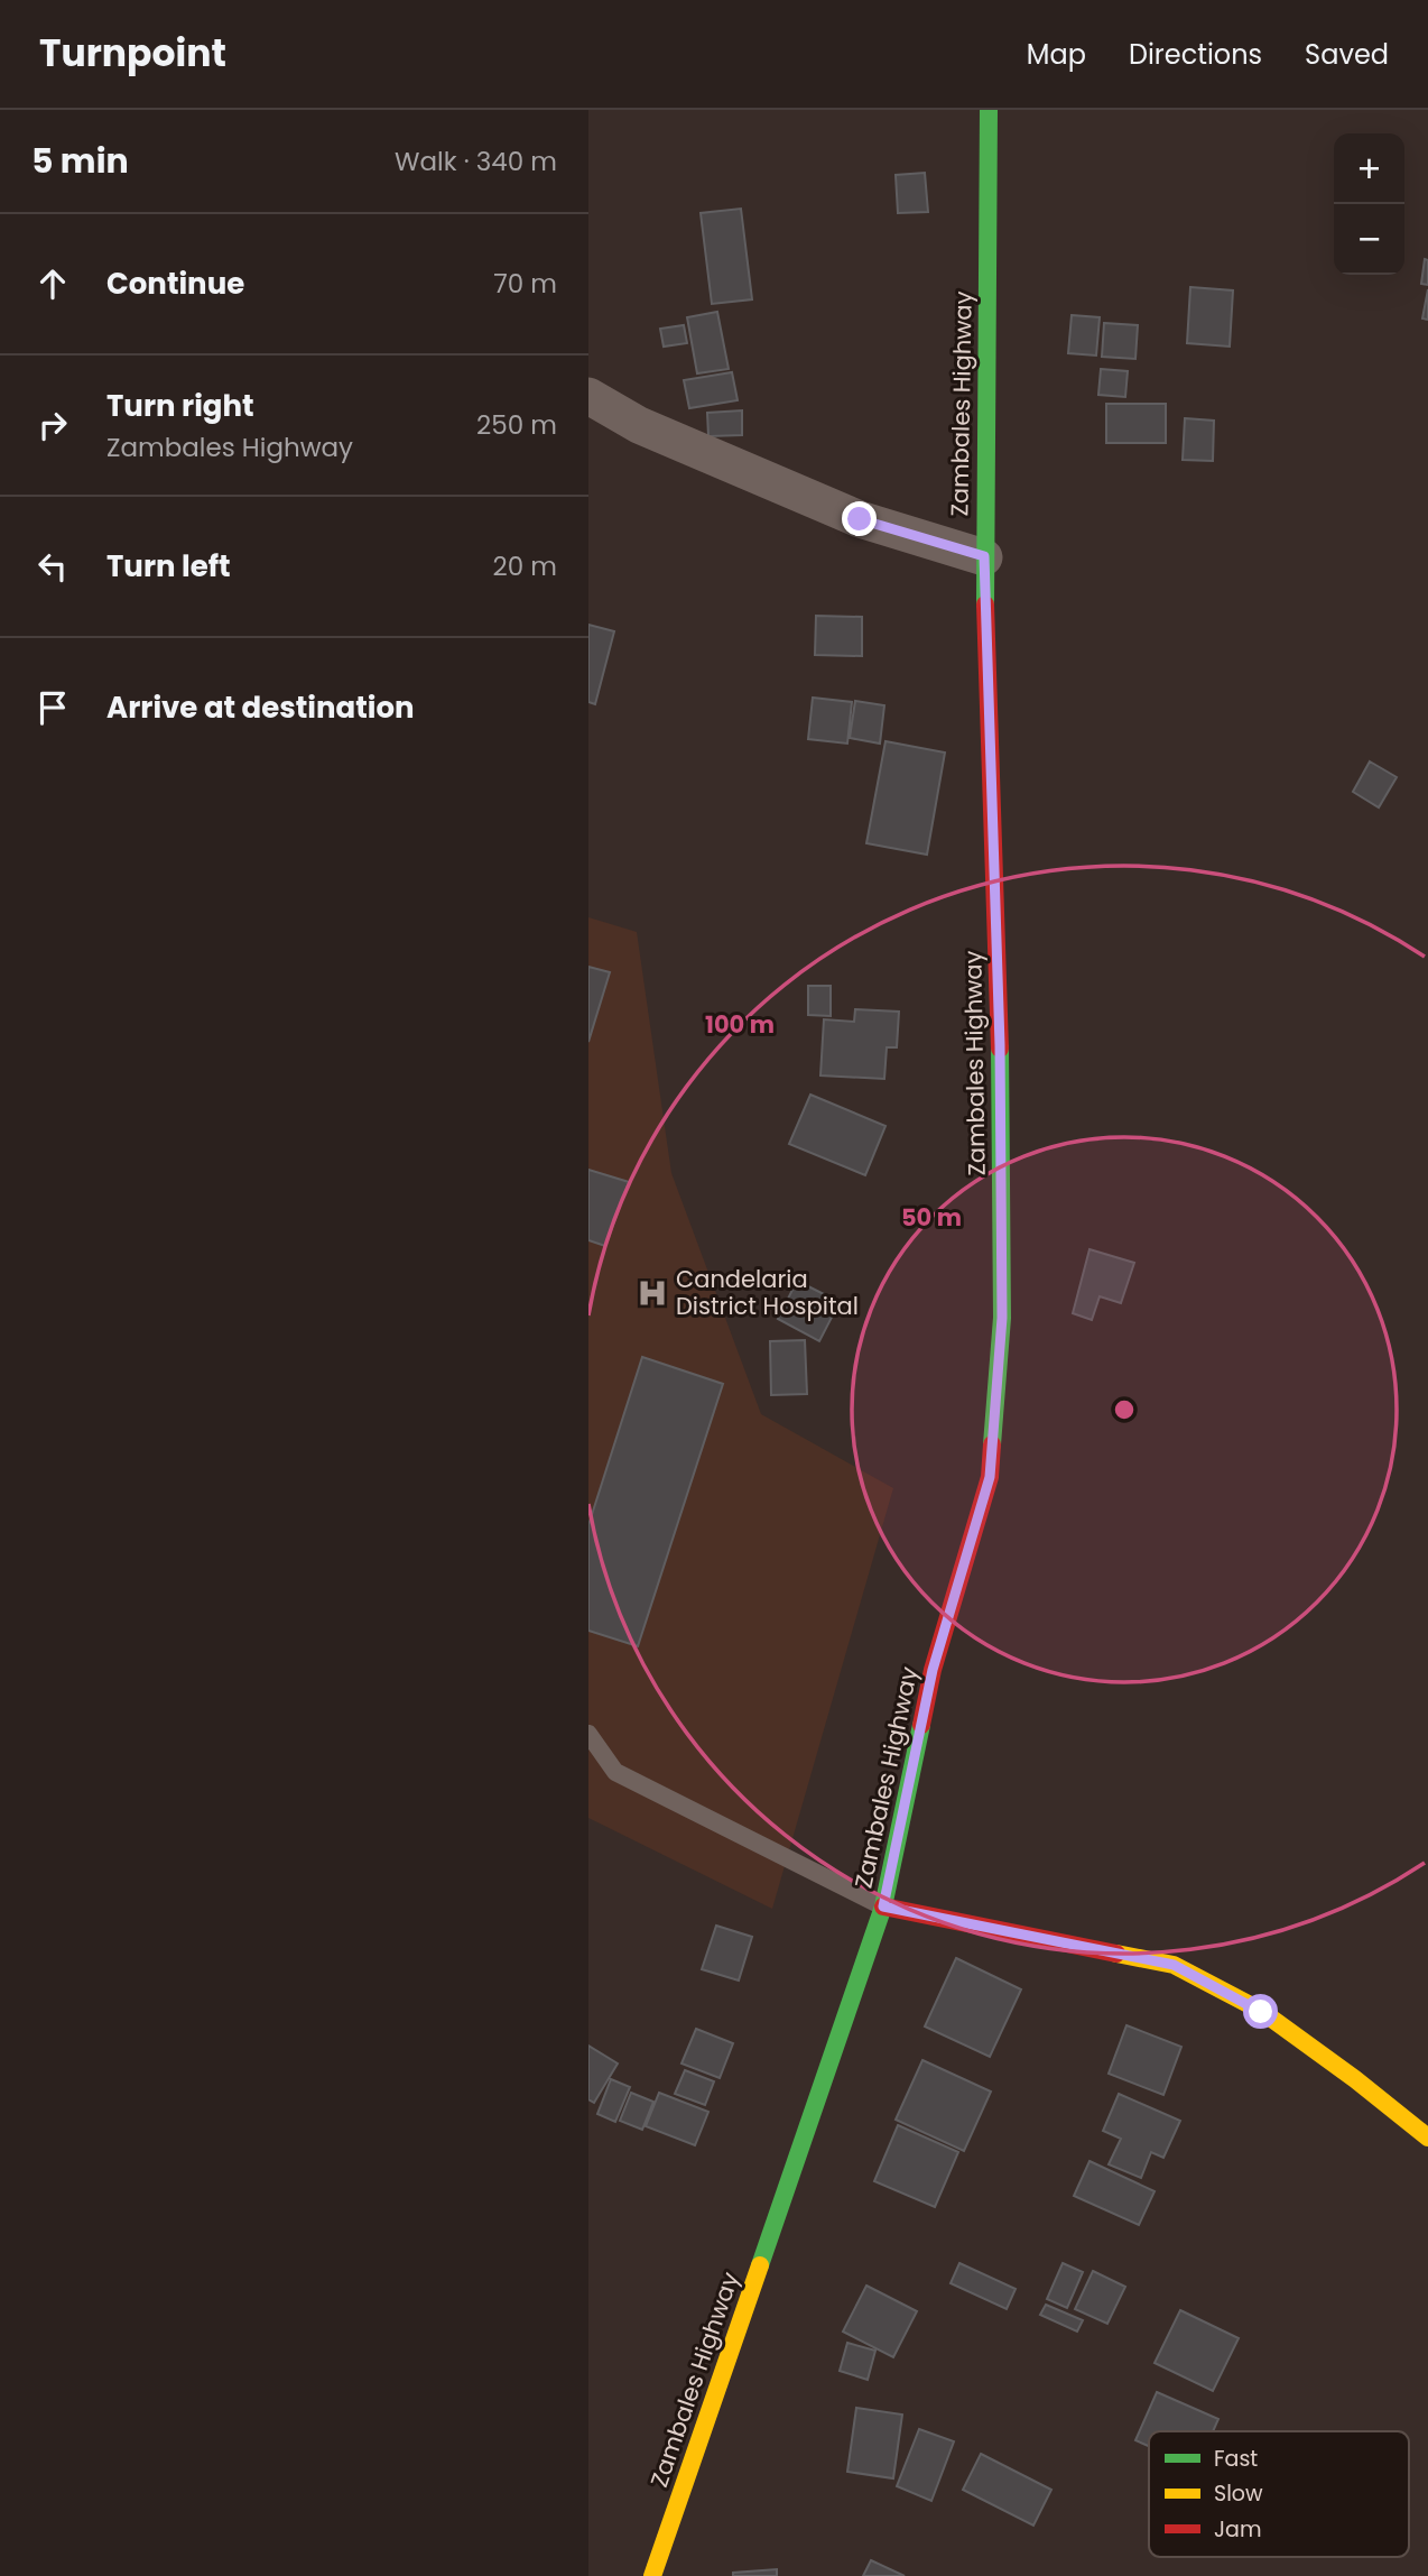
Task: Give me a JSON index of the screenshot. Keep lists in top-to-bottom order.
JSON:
{
  "streets": {
    "main road": ["Zambales Highway"]
  },
  "places": {
    "hospital": ["Candelaria District Hospital"]
  },
  "legend": ["Fast", "Slow", "Jam"],
  "page": {
    "header": "Turnpoint",
    "nav": ["Map", "Directions", "Saved"],
    "heading": ["5 min", "Walk · 340 m"],
    "map_buttons": ["+", "−"],
    "list": [
      ["Continue", "70 m"],
      ["Turn right", "Zambales Highway", "250 m"],
      ["Turn left", "20 m"],
      "Arrive at destination"
    ]
  },
  "rings": ["100 m", "50 m"]
}
